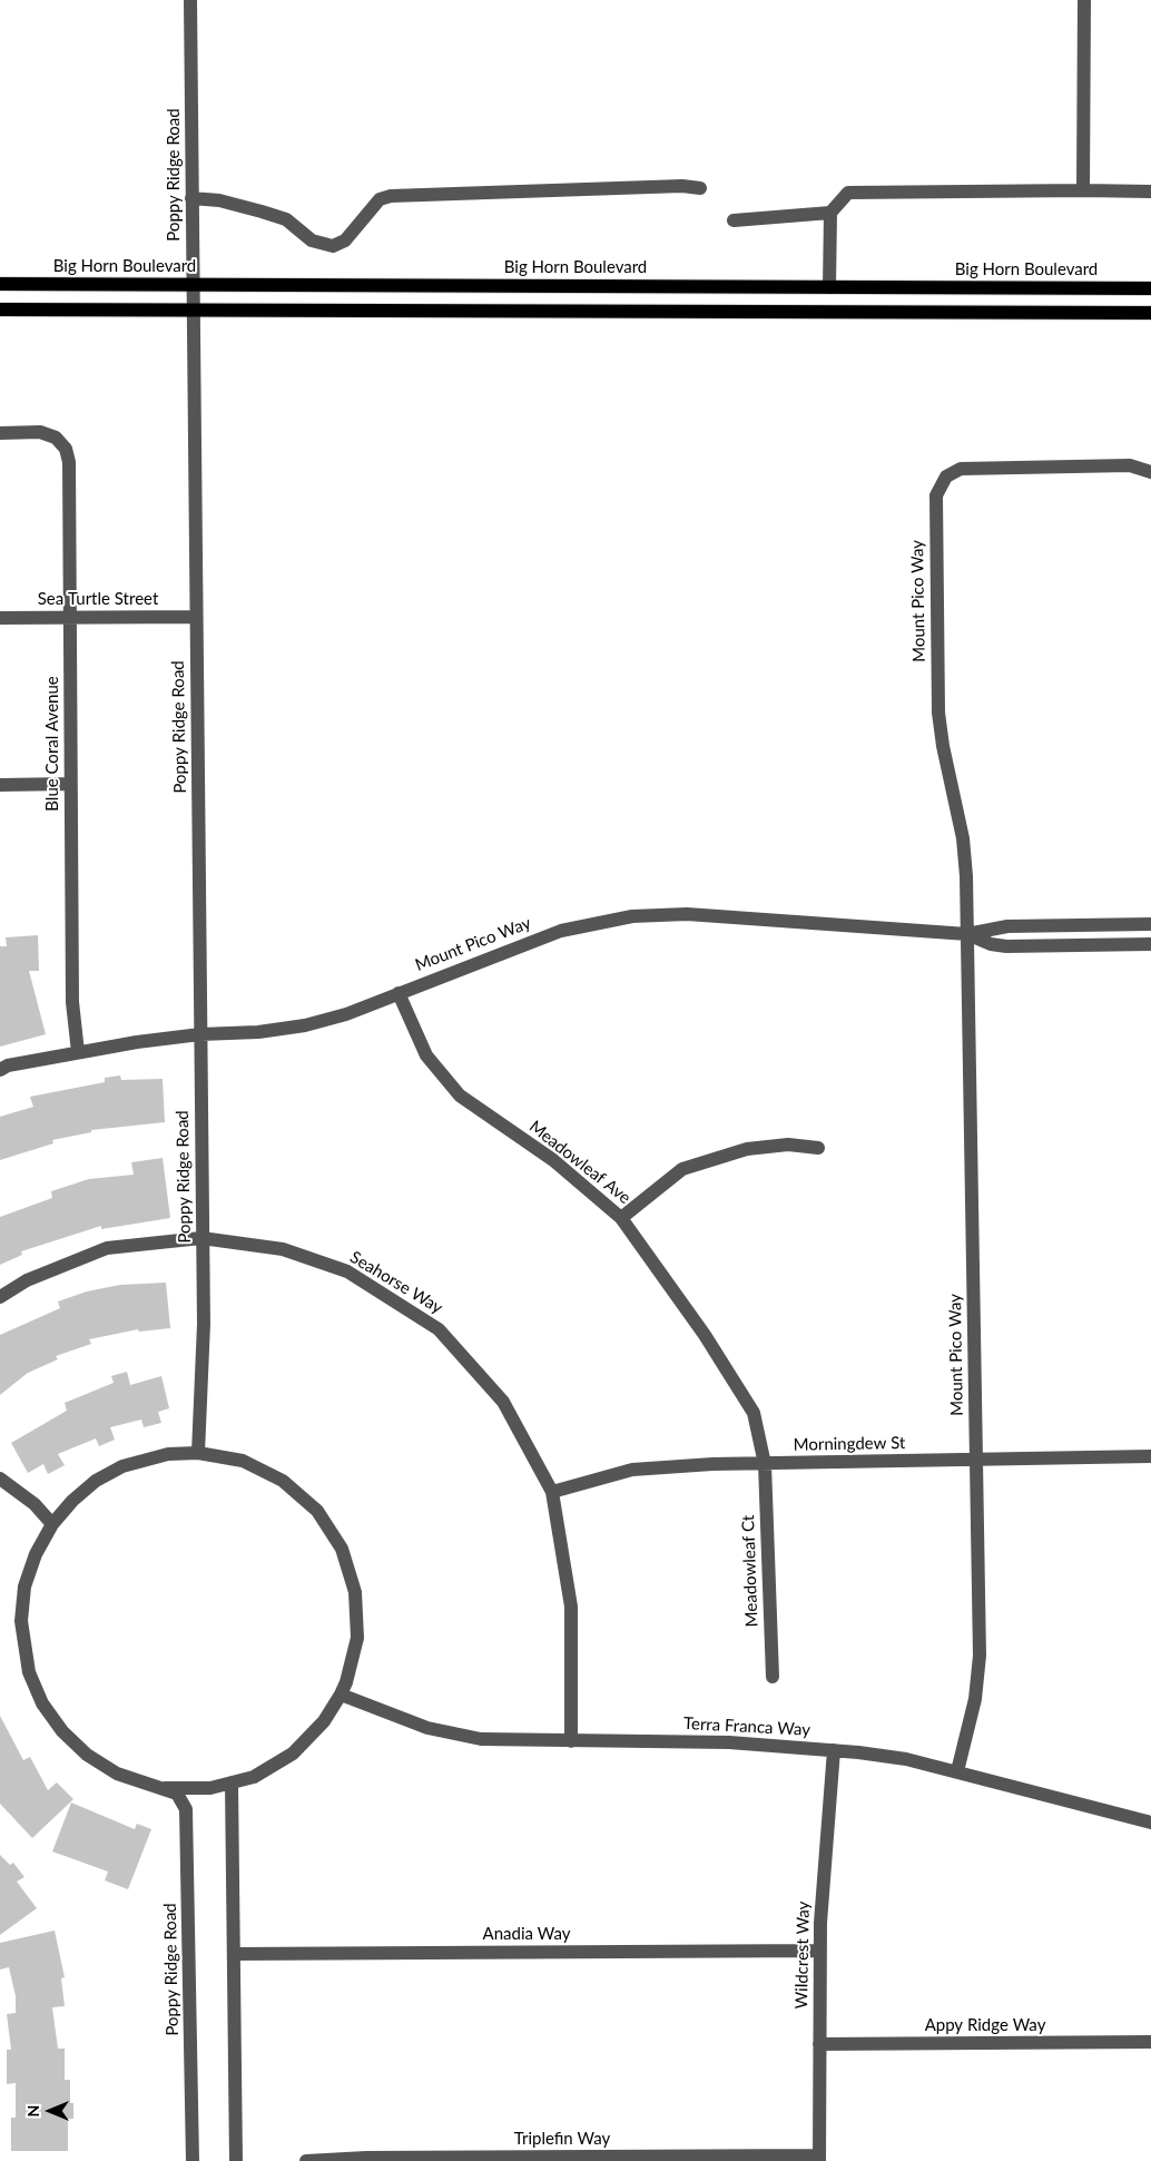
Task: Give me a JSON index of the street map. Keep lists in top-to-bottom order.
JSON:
{
  "streets": {
    "main road": ["Big Horn Boulevard"],
    "street": [
      "Poppy Ridge Road",
      "Sea Turtle Street",
      "Mount Pico Way",
      "Blue Coral Avenue",
      "Meadowleaf Ave",
      "Seahorse Way",
      "Morningdew St",
      "Meadowleaf Ct",
      "Terra Franca Way",
      "Anadia Way",
      "Wildcrest Way",
      "Appy Ridge Way",
      "Triplefin Way"
    ]
  },
  "crossings": [
    ["Poppy Ridge Road", "Big Horn Boulevard"],
    ["Poppy Ridge Road", "Sea Turtle Street"],
    ["Poppy Ridge Road", "Mount Pico Way"],
    ["Poppy Ridge Road", "Seahorse Way"],
    ["Poppy Ridge Road", "Terra Franca Way"],
    ["Sea Turtle Street", "Blue Coral Avenue"],
    ["Mount Pico Way", "Blue Coral Avenue"],
    ["Mount Pico Way", "Meadowleaf Ave"],
    ["Mount Pico Way", "Morningdew St"],
    ["Mount Pico Way", "Terra Franca Way"],
    ["Meadowleaf Ave", "Morningdew St"],
    ["Meadowleaf Ave", "Meadowleaf Ct"],
    ["Seahorse Way", "Morningdew St"],
    ["Seahorse Way", "Terra Franca Way"],
    ["Morningdew St", "Meadowleaf Ct"],
    ["Terra Franca Way", "Wildcrest Way"],
    ["Anadia Way", "Wildcrest Way"],
    ["Wildcrest Way", "Appy Ridge Way"],
    ["Wildcrest Way", "Triplefin Way"]
  ],
  "north": "left"
}
